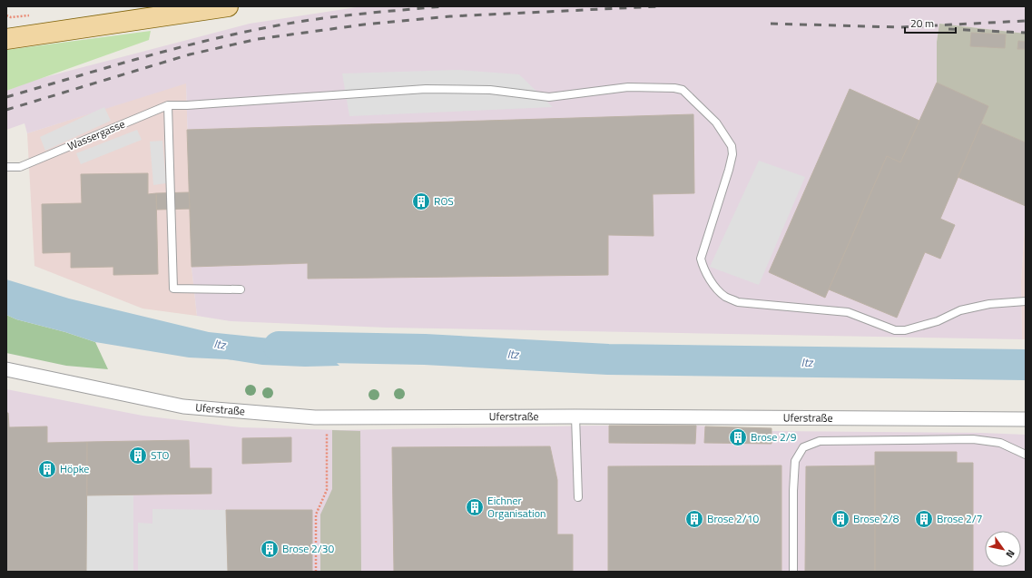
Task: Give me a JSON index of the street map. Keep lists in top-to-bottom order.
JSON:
{
  "streets": {
    "street": ["Uferstraße"],
    "lane": ["Wassergasse"]
  },
  "water": ["Itz"],
  "places": {
    "building": [
      "ROS",
      "Brose 2/9",
      "STO",
      "Höpke",
      "Eichner Organisation",
      "Brose 2/10",
      "Brose 2/8",
      "Brose 2/7",
      "Brose 2/30"
    ]
  },
  "scale_bar": "20 m",
  "north": "bottom right"
}
